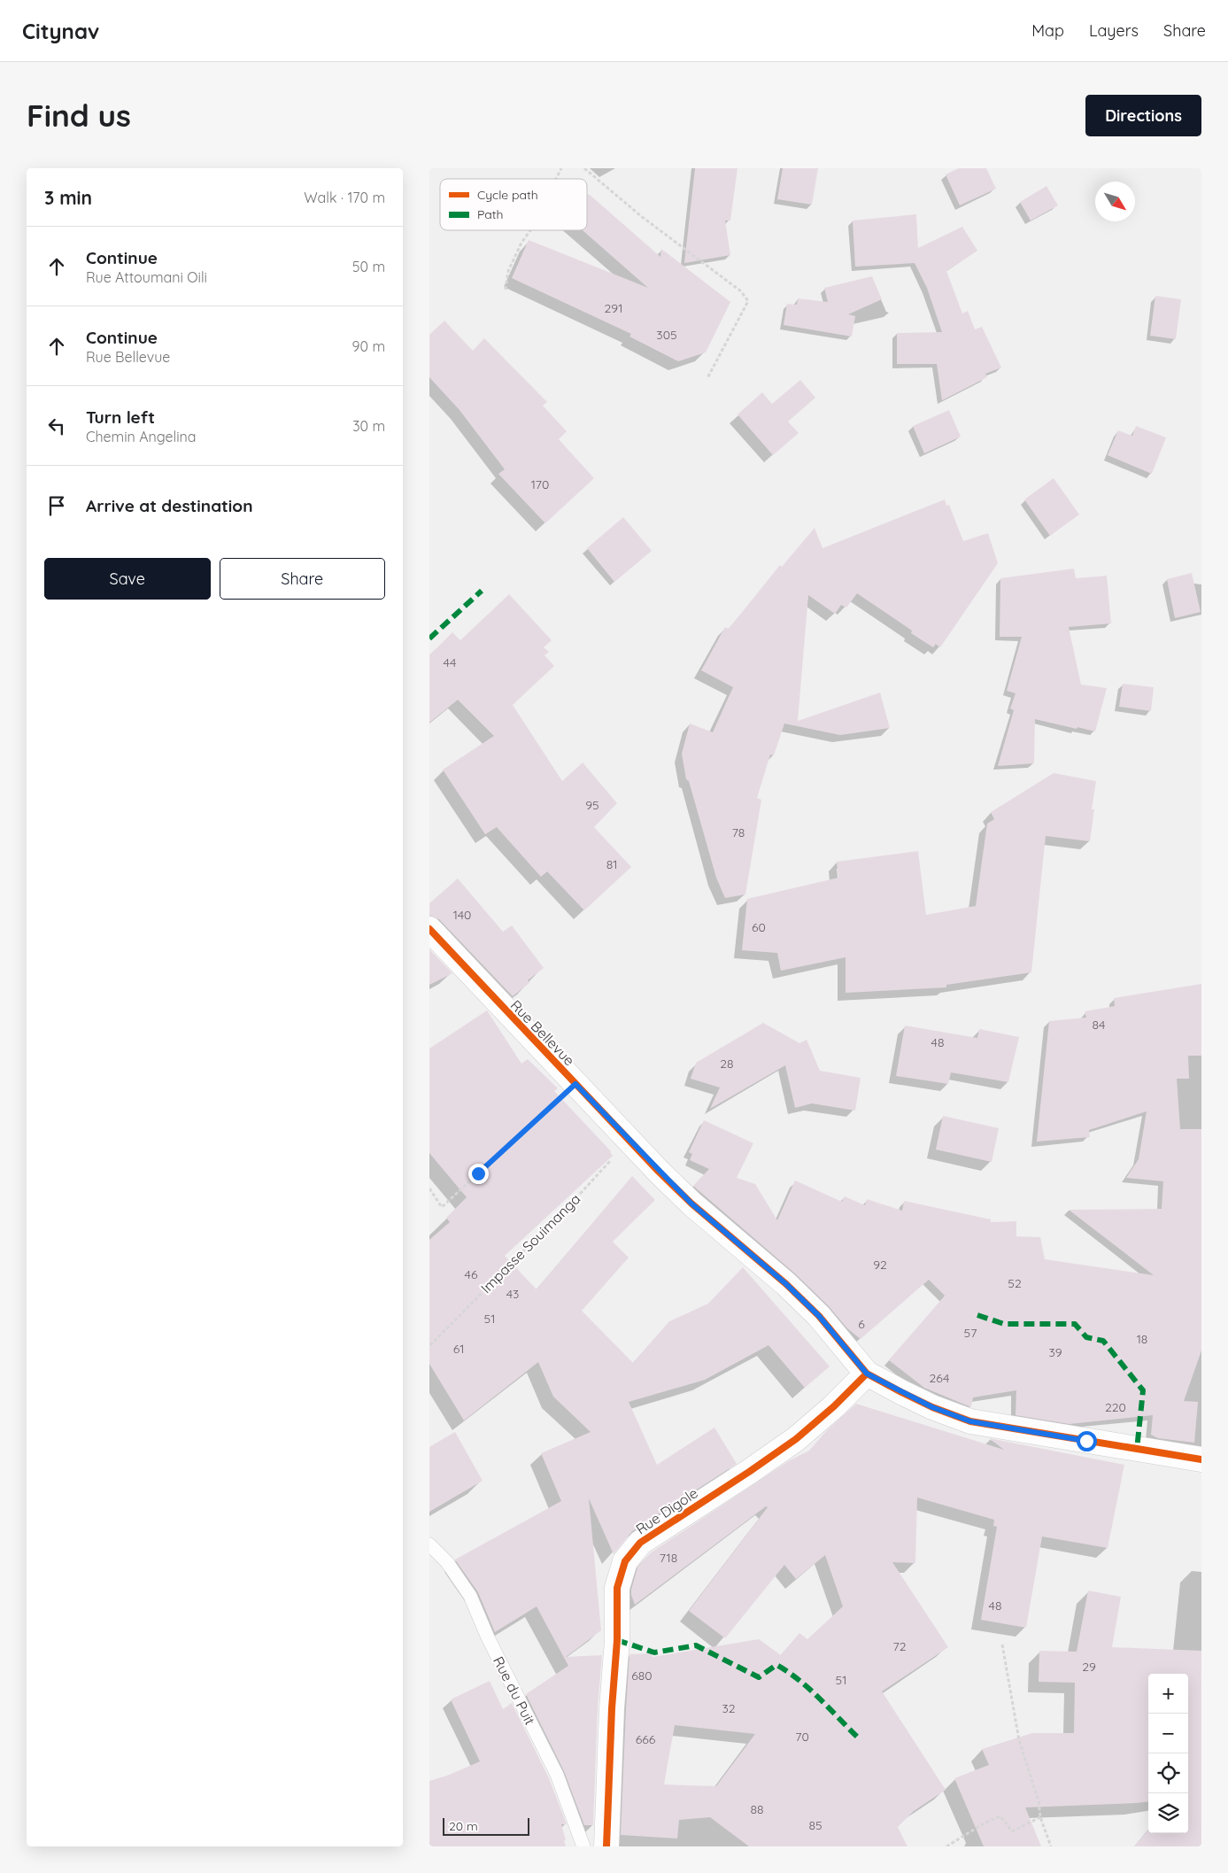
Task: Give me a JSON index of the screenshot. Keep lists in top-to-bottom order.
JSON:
{
  "streets": {
    "street": ["Rue Bellevue", "Rue Digole"],
    "lane": ["Rue du Puit"],
    "path": ["Impasse Souimanga"]
  },
  "crossings": [
    ["Rue Bellevue", "Impasse Souimanga"],
    ["Rue Bellevue", "Rue Digole"]
  ],
  "house_numbers": [
    "291",
    "305",
    "170",
    "44",
    "95",
    "78",
    "81",
    "140",
    "60",
    "84",
    "48",
    "28",
    "92",
    "46",
    "52",
    "43",
    "51",
    "6",
    "57",
    "18",
    "61",
    "39",
    "264",
    "220",
    "718",
    "48",
    "72",
    "29",
    "680",
    "51",
    "32",
    "70",
    "666",
    "88",
    "85"
  ],
  "legend": ["Cycle path", "Path"],
  "scale_bar": "20 m",
  "north": "bottom right",
  "page": {
    "header": "Citynav",
    "nav": ["Map", "Layers", "Share"],
    "buttons": [
      "Directions",
      ["Save", "Share"]
    ],
    "title": "Find us",
    "heading": ["3 min", "Walk · 170 m"],
    "list": [
      ["Continue", "Rue Attoumani Oili", "50 m"],
      ["Continue", "Rue Bellevue", "90 m"],
      ["Turn left", "Chemin Angelina", "30 m"],
      "Arrive at destination"
    ],
    "map_buttons": ["+", "−"],
    "scale": "20 m"
  }
}
